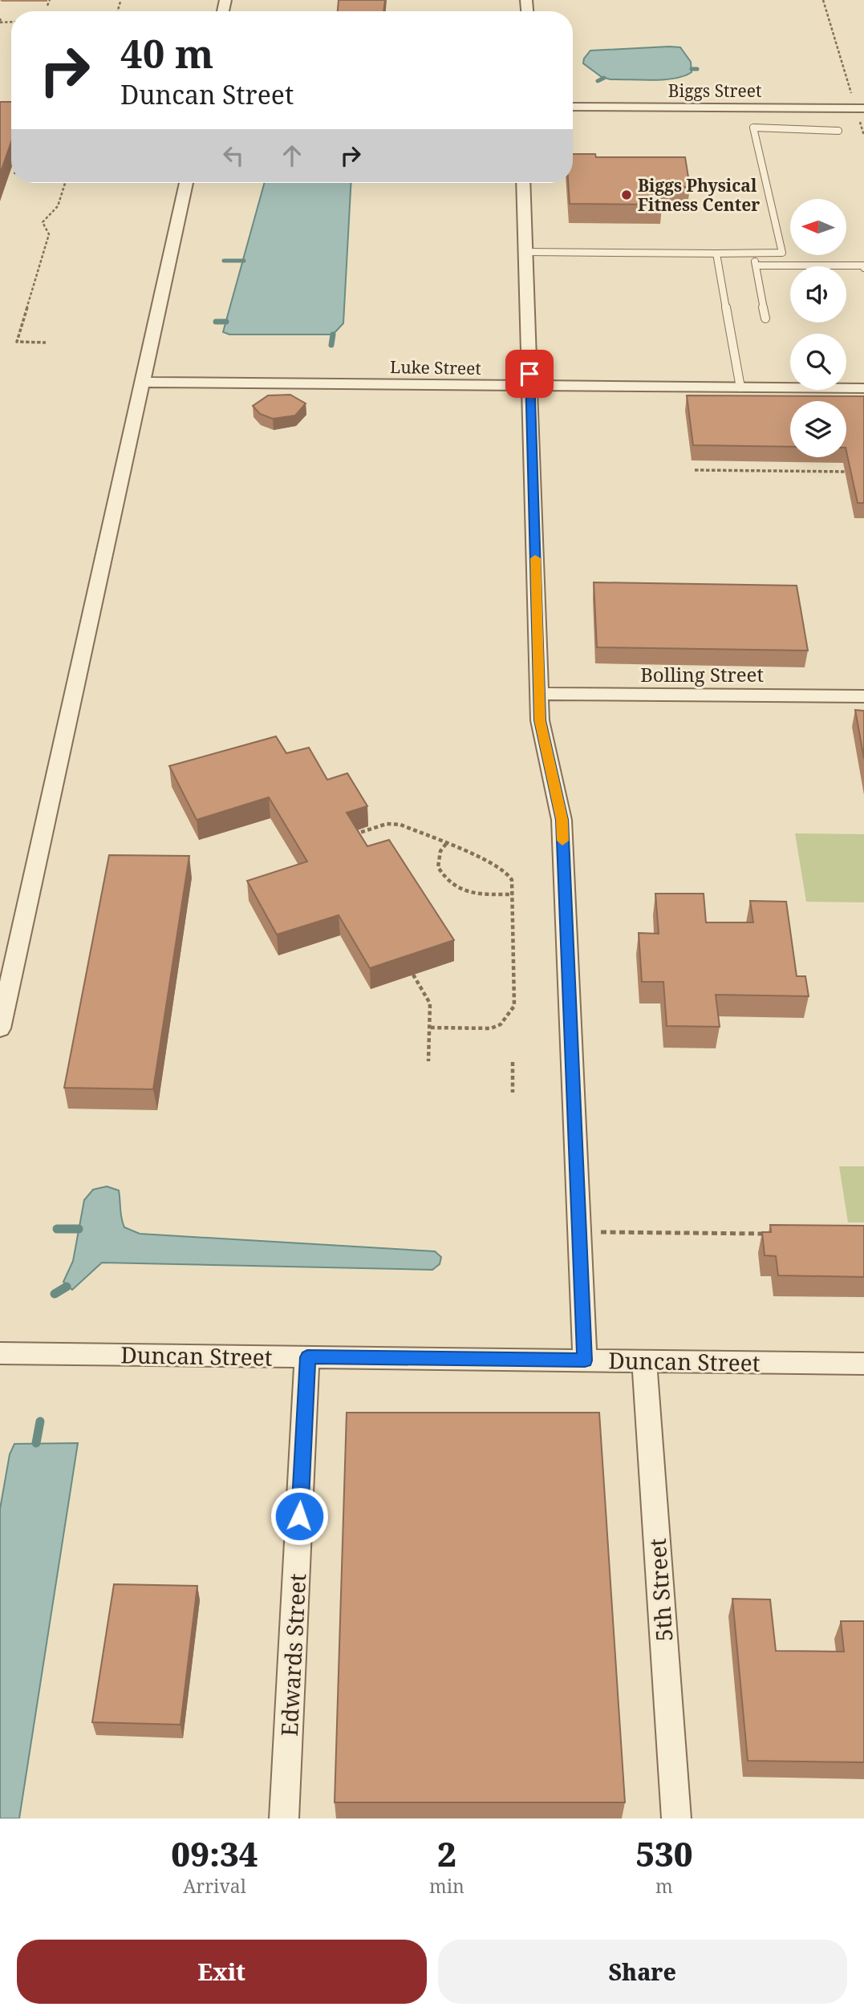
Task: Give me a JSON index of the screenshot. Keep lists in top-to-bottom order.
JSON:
{
  "streets": {
    "street": [
      "Biggs Street",
      "Luke Street",
      "Bolling Street",
      "Duncan Street",
      "5th Street",
      "Edwards Street"
    ]
  },
  "crossings": [
    ["Duncan Street", "5th Street"],
    ["Duncan Street", "Edwards Street"]
  ],
  "places": ["Biggs Physical Fitness Center"],
  "north": "left",
  "page": {
    "turn": ["40 m", "Duncan Street"],
    "eta": [
      "09:34",
      "Arrival",
      "2",
      "min",
      "530",
      "m"
    ],
    "buttons": ["Exit", "Share"]
  }
}
